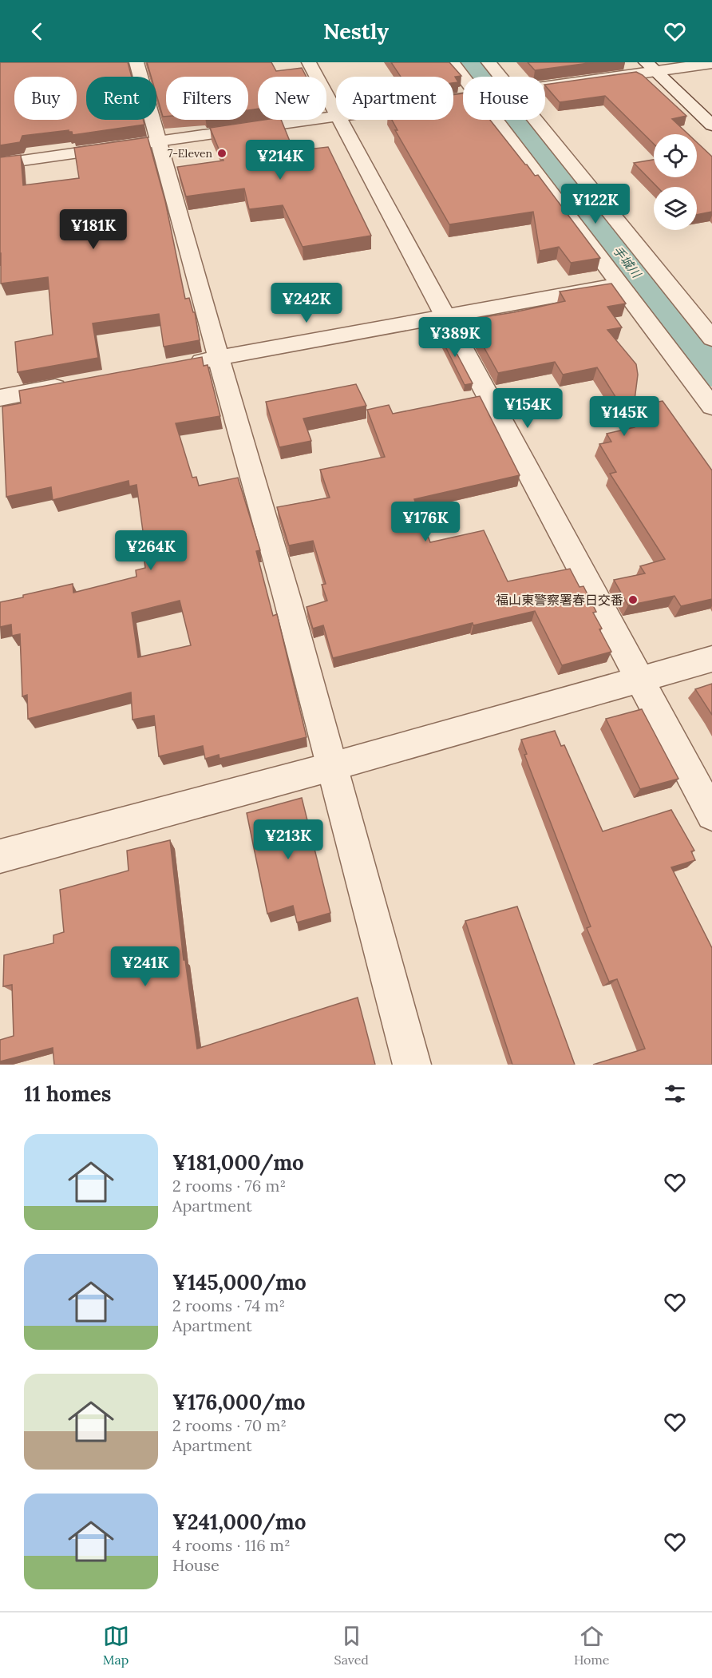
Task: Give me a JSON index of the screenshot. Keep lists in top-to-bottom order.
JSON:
{
  "water": ["手城川"],
  "places": ["7-Eleven", "福山東警察署春日交番"],
  "page": {
    "header": "Nestly",
    "chip": [
      "Buy",
      "Rent",
      "Filters",
      "New",
      "Apartment",
      "House"
    ],
    "price": [
      "¥214K",
      "¥122K",
      "¥181K",
      "¥242K",
      "¥389K",
      "¥154K",
      "¥145K",
      "¥176K",
      "¥264K",
      "¥213K",
      "¥241K"
    ],
    "heading": "11 homes",
    "list": [
      {
        "name": "¥181,000/mo",
        "note": "2 rooms · 76 m² · Apartment"
      },
      {
        "name": "¥145,000/mo",
        "note": "2 rooms · 74 m² · Apartment"
      },
      {
        "name": "¥176,000/mo",
        "note": "2 rooms · 70 m² · Apartment"
      },
      {
        "name": "¥241,000/mo",
        "note": "4 rooms · 116 m² · House"
      }
    ],
    "tabs": ["Map", "Saved", "Home"]
  }
}
